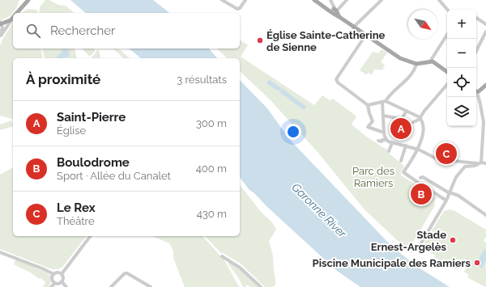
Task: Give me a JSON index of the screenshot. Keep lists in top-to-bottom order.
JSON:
{
  "water": ["Garonne River"],
  "parks": ["Parc des Ramiers"],
  "places": ["Église Sainte-Catherine de Sienne", "Stade Ernest-Argelès", "Piscine Municipale des Ramiers"],
  "north": "bottom right",
  "page": {
    "map_buttons": ["+", "−"],
    "search": "Rechercher",
    "heading": ["À proximité", "3 résultats"],
    "list": [
      {
        "mark": "A",
        "name": "Saint-Pierre",
        "note": "Église",
        "value": "300 m"
      },
      {
        "mark": "B",
        "name": "Boulodrome",
        "note": "Sport · Allée du Canalet",
        "value": "400 m"
      },
      {
        "mark": "C",
        "name": "Le Rex",
        "note": "Théâtre",
        "value": "430 m"
      }
    ],
    "pins": ["A", "C", "B"]
  }
}
